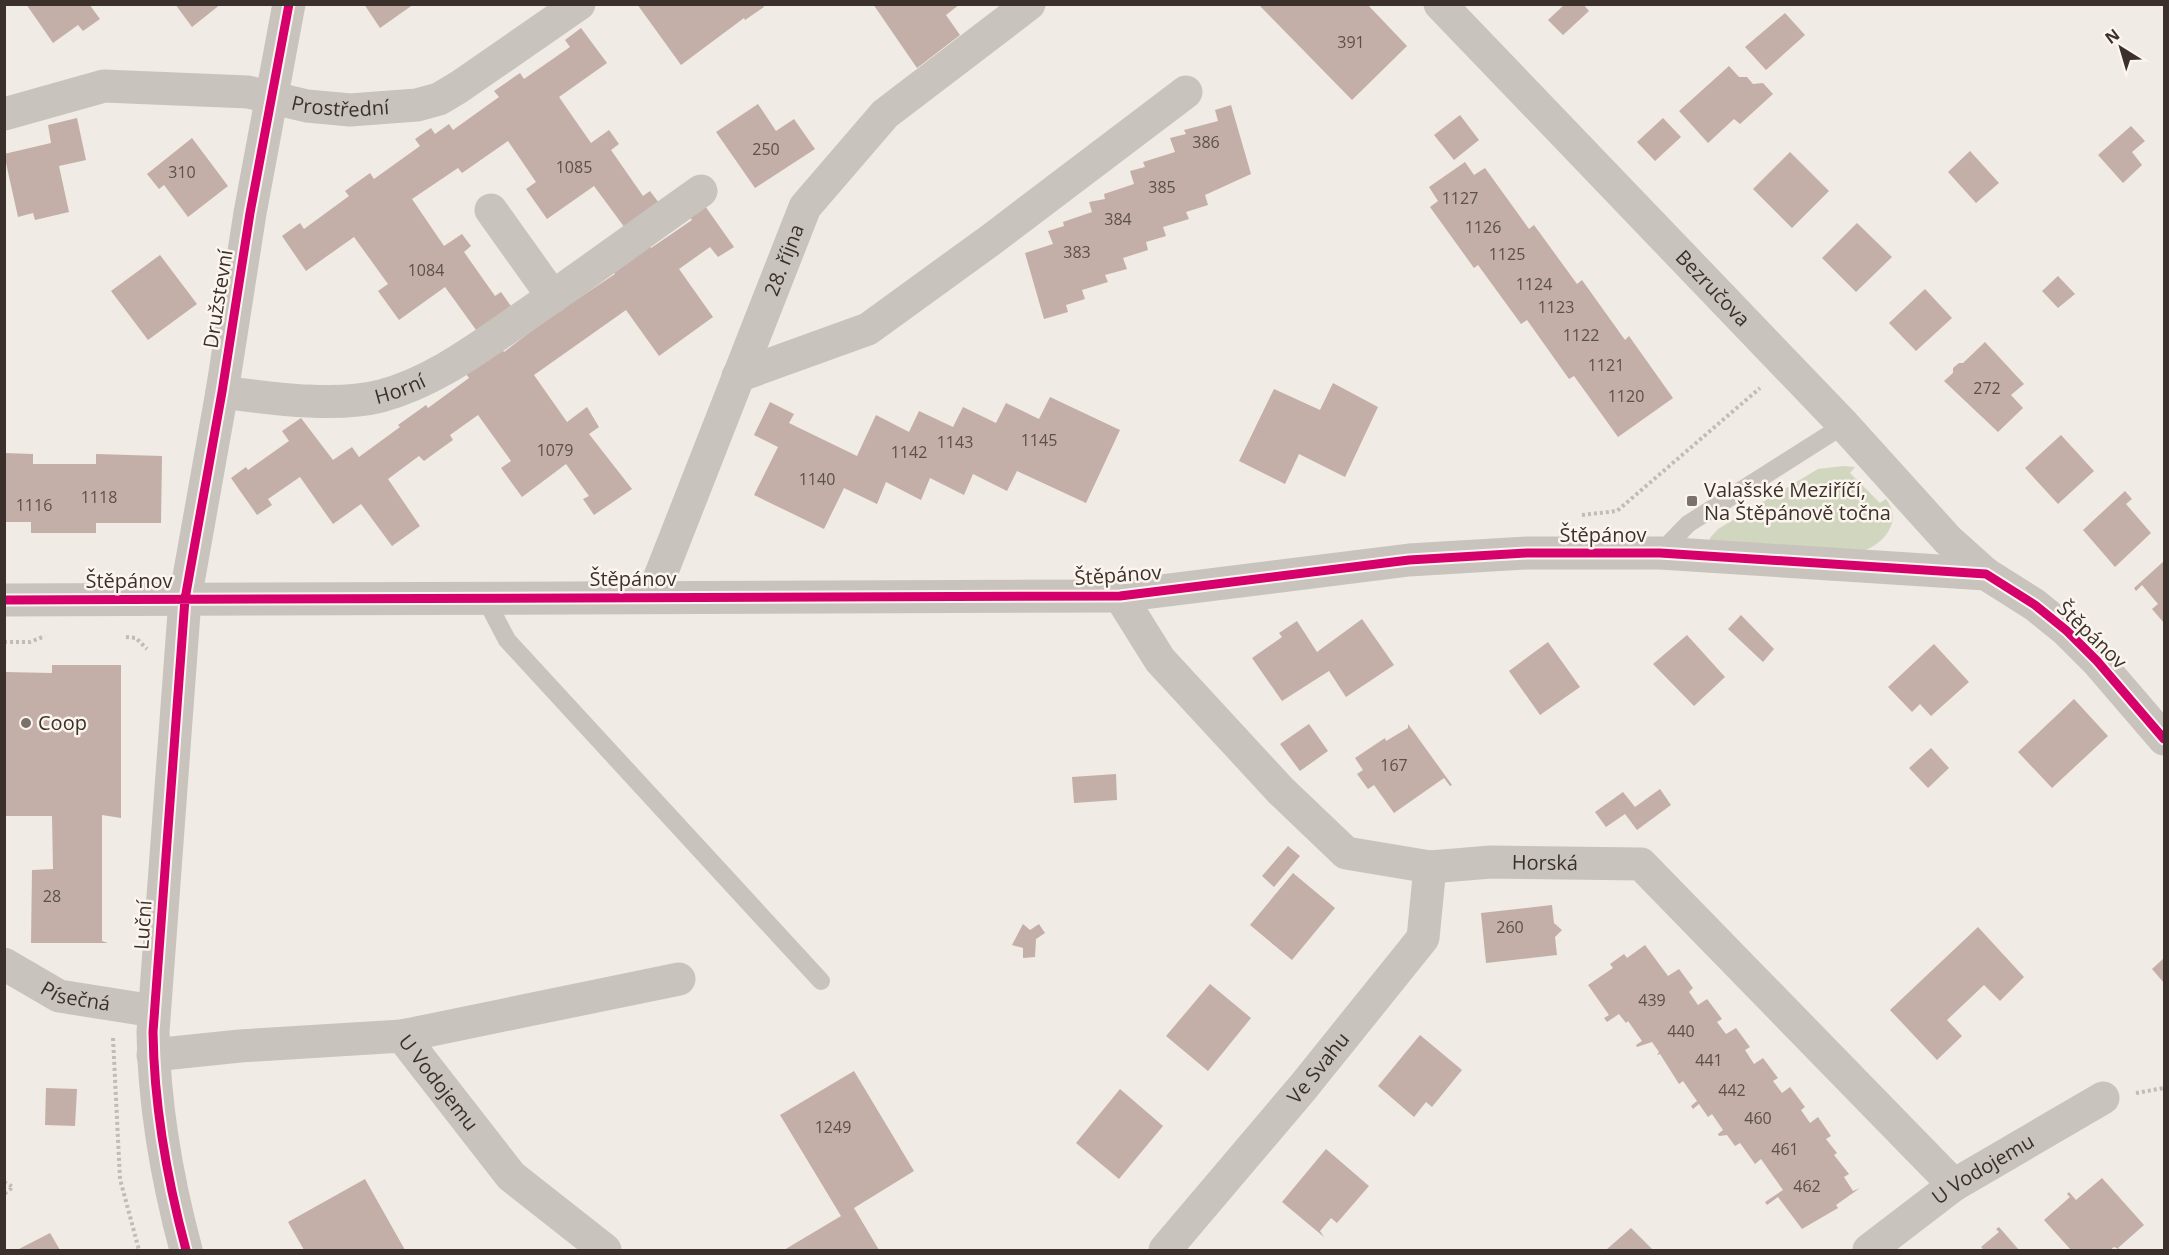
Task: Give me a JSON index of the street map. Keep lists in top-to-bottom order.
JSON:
{
  "streets": {
    "street": [
      "Prostřední",
      "28. října",
      "Bezručova",
      "Družstevní",
      "Horní",
      "Štěpánov",
      "Horská",
      "Luční",
      "Písečná",
      "Ve Svahu",
      "U Vodojemu"
    ]
  },
  "crossings": [
    ["Prostřední", "Družstevní"],
    ["28. října", "Štěpánov"],
    ["Bezručova", "Štěpánov"],
    ["Družstevní", "Horní"],
    ["Družstevní", "Štěpánov"],
    ["Družstevní", "Luční"],
    ["Štěpánov", "Horská"],
    ["Štěpánov", "Luční"],
    ["Horská", "Ve Svahu"],
    ["Horská", "U Vodojemu"],
    ["Luční", "Písečná"],
    ["Luční", "U Vodojemu"]
  ],
  "places": {
    "transit": ["Valašské Meziříčí, Na Štěpánově točna"],
    "other": ["Coop"]
  },
  "house_numbers": [
    "391",
    "386",
    "250",
    "1085",
    "310",
    "385",
    "1127",
    "384",
    "1126",
    "383",
    "1125",
    "1084",
    "1124",
    "1123",
    "1122",
    "1121",
    "272",
    "1120",
    "1145",
    "1143",
    "1079",
    "1142",
    "1140",
    "1118",
    "1116",
    "167",
    "28",
    "260",
    "439",
    "440",
    "441",
    "442",
    "460",
    "1249",
    "461",
    "462"
  ],
  "north": "top left"
}
